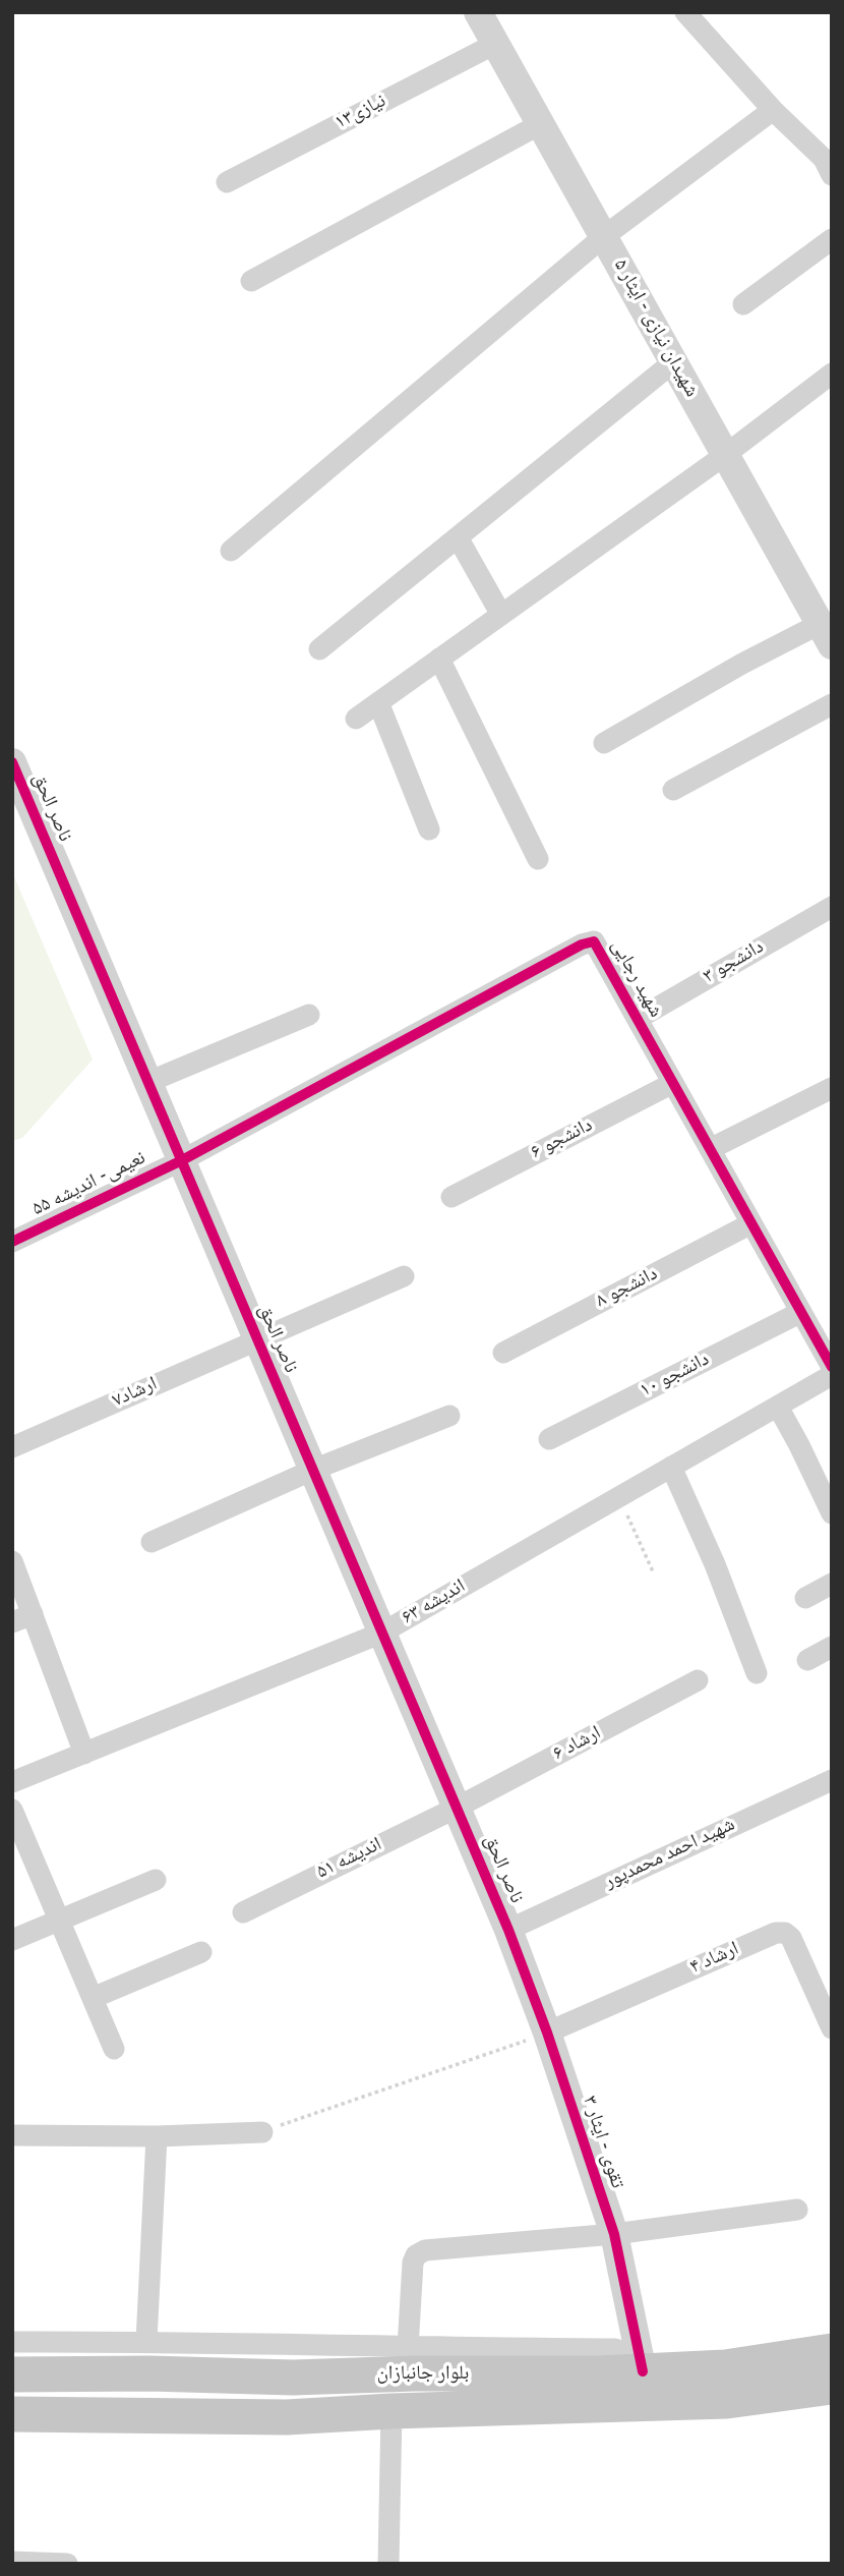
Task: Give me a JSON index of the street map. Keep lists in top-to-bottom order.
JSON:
{
  "streets": {
    "main road": ["بلوار جانبازان"],
    "street": [
      "نیازی۱۳",
      "شهیدان نیازی - ایثار ۵",
      "ناصر الحق",
      "دانشجو ۳",
      "شهید رجایی",
      "دانشجو ۶",
      "نعیمی- اندیشه ۵۵",
      "دانشجو ۸",
      "دانشجو ۱۰",
      "ارشاد۷",
      "اندیشه ۶۳",
      "ارشاد ۶",
      "شهید احمد محمدپور",
      "اندیشه ۵۱",
      "ارشاد ۴",
      "تقوی - ایثار ۳"
    ]
  },
  "crossings": [
    ["نیازی۱۳", "شهیدان نیازی - ایثار ۵"],
    ["ناصر الحق", "شهید رجایی"],
    ["ناصر الحق", "نعیمی- اندیشه ۵۵"],
    ["ناصر الحق", "ارشاد۷"],
    ["ناصر الحق", "اندیشه ۶۳"],
    ["ناصر الحق", "ارشاد ۶"],
    ["ناصر الحق", "شهید احمد محمدپور"],
    ["ناصر الحق", "اندیشه ۵۱"],
    ["ناصر الحق", "تقوی - ایثار ۳"],
    ["دانشجو ۳", "شهید رجایی"],
    ["شهید رجایی", "دانشجو ۶"],
    ["شهید رجایی", "نعیمی- اندیشه ۵۵"],
    ["شهید رجایی", "دانشجو ۸"],
    ["شهید رجایی", "دانشجو ۱۰"],
    ["ارشاد ۶", "اندیشه ۵۱"],
    ["شهید احمد محمدپور", "تقوی - ایثار ۳"],
    ["ارشاد ۴", "تقوی - ایثار ۳"],
    ["تقوی - ایثار ۳", "بلوار جانبازان"]
  ]
}
